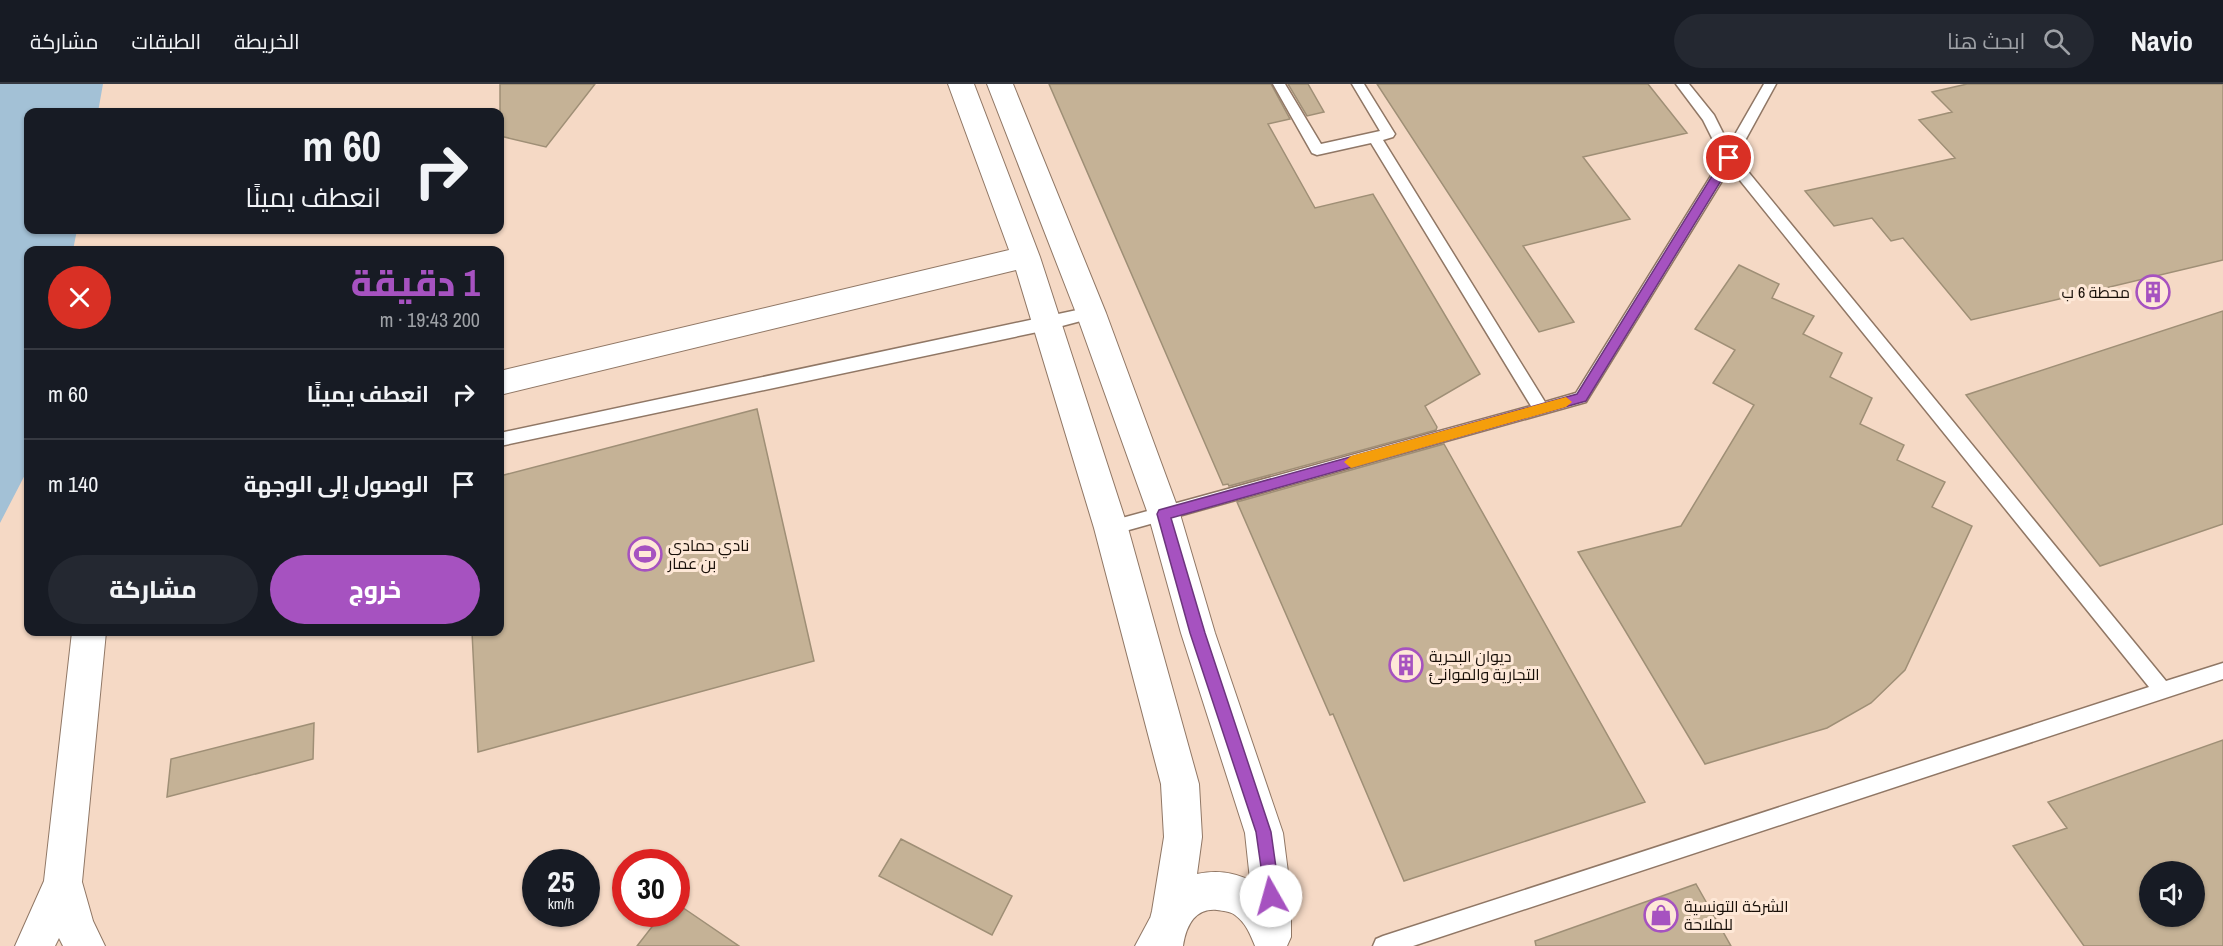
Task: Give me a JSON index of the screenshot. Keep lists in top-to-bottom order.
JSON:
{
  "places": {
    "building": ["محطة 6 ب", "ديوان البحرية التجارية والموانئ"],
    "sports": ["نادي حمادي بن عمار"],
    "shop": ["الشركة التونسية للملاحة"]
  },
  "page": {
    "header": "Navio",
    "search": "ابحث هنا",
    "nav": ["الخريطة", "الطبقات", "مشاركة"],
    "turn": ["60 m", "انعطف يمينًا"],
    "heading": ["1 دقيقة", "200 m · 19:43"],
    "list": [
      {
        "name": "انعطف يمينًا",
        "value": "60 m"
      },
      {
        "name": "الوصول إلى الوجهة",
        "value": "140 m"
      }
    ],
    "buttons": ["خروج", "مشاركة"],
    "speed": "25 km/h",
    "limit": "30"
  }
}
